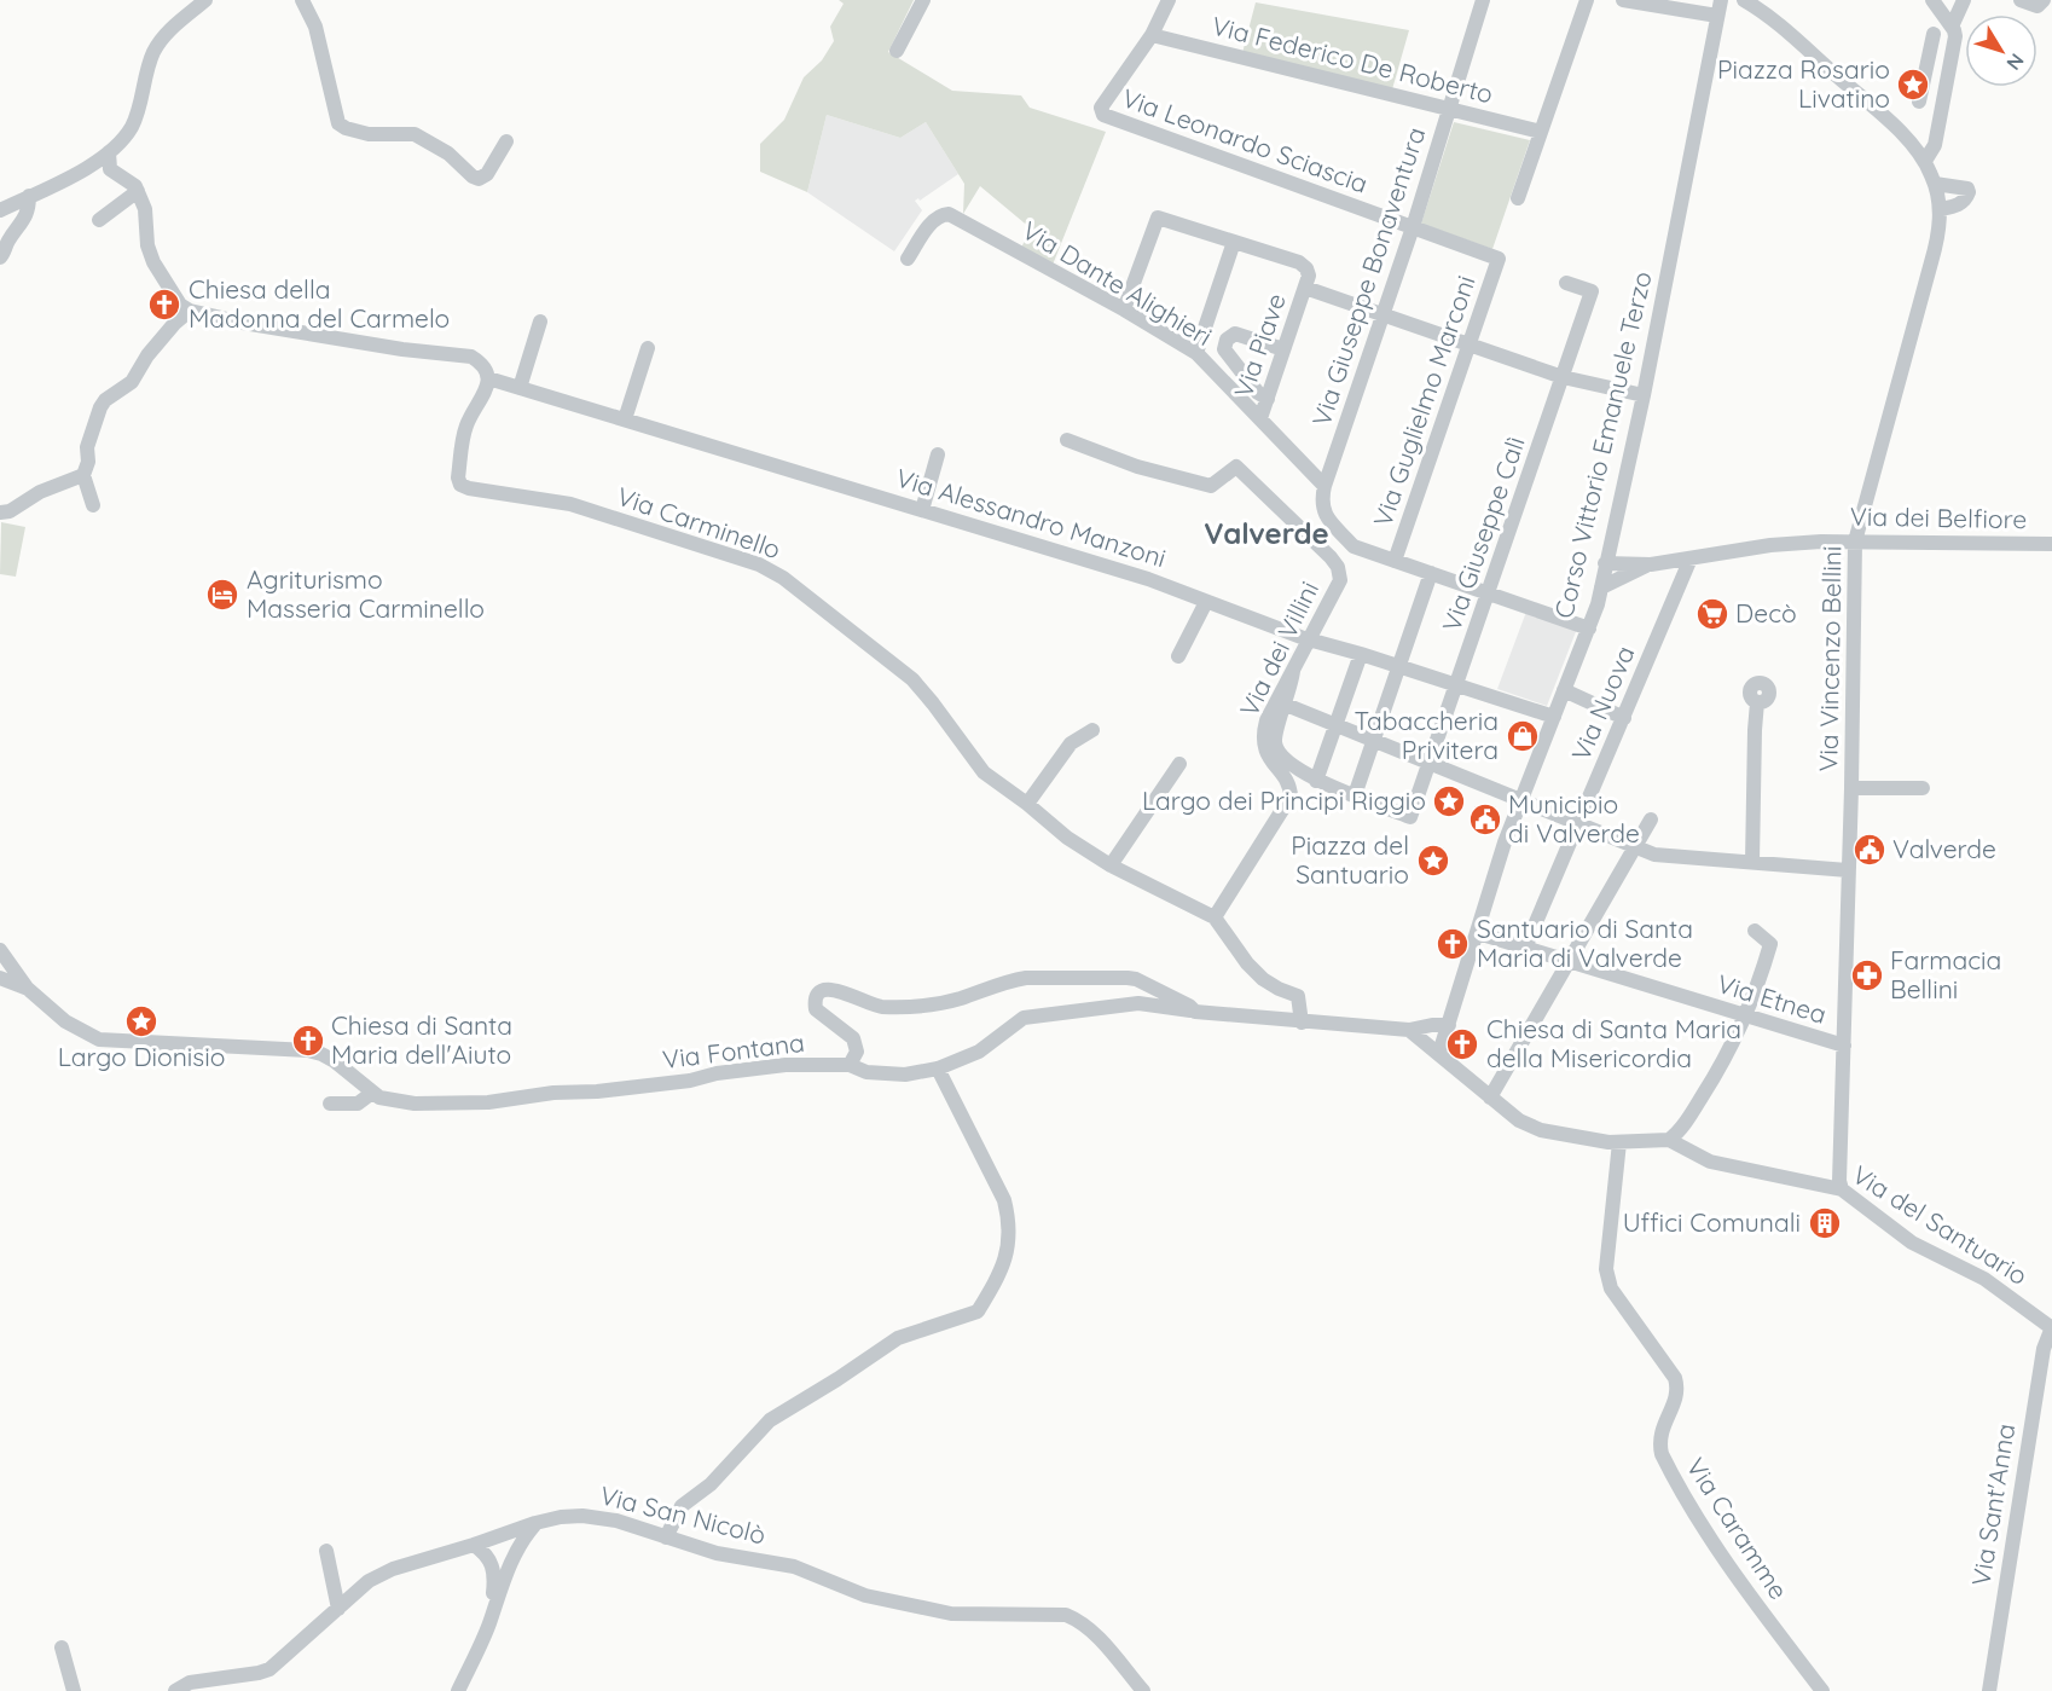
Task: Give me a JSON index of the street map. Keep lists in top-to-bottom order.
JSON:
{
  "streets": {
    "street": [
      "Via Federico De Roberto",
      "Via Leonardo Sciascia",
      "Via Giuseppe Bonaventura",
      "Via Dante Alighieri",
      "Via Piave",
      "Via Guglielmo Marconi",
      "Corso Vittorio Emanuele Terzo",
      "Via Alessandro Manzoni",
      "Via dei Belfiore",
      "Via Carminello",
      "Via Giuseppe Calì",
      "Via dei Villini",
      "Via Vincenzo Bellini",
      "Via Nuova",
      "Via Etnea",
      "Via Fontana",
      "Via del Santuario",
      "Via Sant'Anna",
      "Via San Nicolò",
      "Via Caramme"
    ]
  },
  "crossings": [
    ["Via Federico De Roberto", "Via Leonardo Sciascia"],
    ["Via Federico De Roberto", "Via Giuseppe Bonaventura"],
    ["Via Leonardo Sciascia", "Via Giuseppe Bonaventura"],
    ["Via Leonardo Sciascia", "Via Guglielmo Marconi"],
    ["Via Giuseppe Bonaventura", "Via Dante Alighieri"],
    ["Via Dante Alighieri", "Via Piave"],
    ["Corso Vittorio Emanuele Terzo", "Via Alessandro Manzoni"],
    ["Corso Vittorio Emanuele Terzo", "Via Etnea"],
    ["Corso Vittorio Emanuele Terzo", "Via Fontana"],
    ["Via Alessandro Manzoni", "Via Carminello"],
    ["Via Alessandro Manzoni", "Via Giuseppe Calì"],
    ["Via Alessandro Manzoni", "Via dei Villini"],
    ["Via dei Belfiore", "Via Vincenzo Bellini"],
    ["Via dei Belfiore", "Via Nuova"],
    ["Via Carminello", "Via dei Villini"],
    ["Via Carminello", "Via Fontana"],
    ["Via Vincenzo Bellini", "Via Etnea"],
    ["Via Vincenzo Bellini", "Via del Santuario"],
    ["Via Nuova", "Via Etnea"],
    ["Via del Santuario", "Via Sant'Anna"]
  ],
  "districts": ["Valverde"],
  "places": {
    "place": [
      "Piazza Rosario Livatino",
      "Largo dei Principi Riggio",
      "Piazza del Santuario",
      "Largo Dionisio"
    ],
    "church": [
      "Chiesa della Madonna del Carmelo",
      "Santuario di Santa Maria di Valverde",
      "Chiesa di Santa Maria dell'Aiuto",
      "Chiesa di Santa Maria della Misericordia"
    ],
    "hotel": ["Agriturismo Masseria Carminello"],
    "supermarket": ["Decò"],
    "shop": ["Tabaccheria Privitera"],
    "public building": ["Municipio di Valverde", "Valverde"],
    "pharmacy": ["Farmacia Bellini"],
    "building": ["Uffici Comunali"]
  },
  "north": "bottom right"
}
